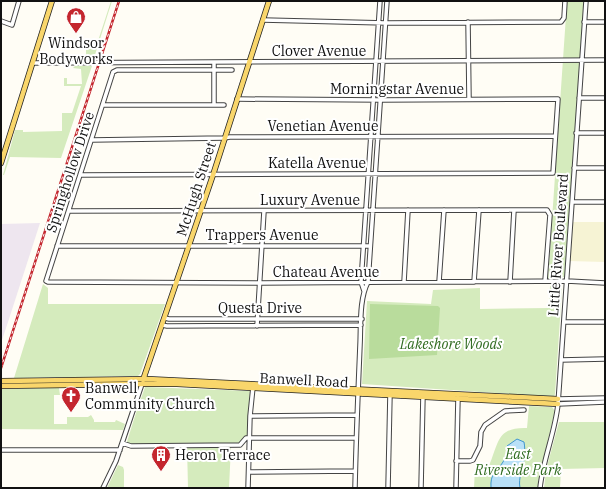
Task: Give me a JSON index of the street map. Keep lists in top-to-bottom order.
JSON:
{
  "streets": {
    "main road": ["McHugh Street", "Banwell Road"],
    "street": [
      "Clover Avenue",
      "Morningstar Avenue",
      "Venetian Avenue",
      "Katella Avenue",
      "Springhollow Drive",
      "Luxury Avenue",
      "Trappers Avenue",
      "Little River Boulevard",
      "Chateau Avenue",
      "Questa Drive"
    ]
  },
  "crossings": [
    ["Clover Avenue", "McHugh Street"],
    ["Clover Avenue", "Little River Boulevard"],
    ["Morningstar Avenue", "Venetian Avenue"],
    ["Morningstar Avenue", "Katella Avenue"],
    ["Morningstar Avenue", "McHugh Street"],
    ["Venetian Avenue", "Katella Avenue"],
    ["Venetian Avenue", "Springhollow Drive"],
    ["Venetian Avenue", "McHugh Street"],
    ["Katella Avenue", "Springhollow Drive"],
    ["Katella Avenue", "McHugh Street"],
    ["Springhollow Drive", "Luxury Avenue"],
    ["Springhollow Drive", "Trappers Avenue"],
    ["Springhollow Drive", "Chateau Avenue"],
    ["McHugh Street", "Luxury Avenue"],
    ["McHugh Street", "Trappers Avenue"],
    ["McHugh Street", "Chateau Avenue"],
    ["McHugh Street", "Questa Drive"],
    ["McHugh Street", "Banwell Road"],
    ["Luxury Avenue", "Chateau Avenue"],
    ["Little River Boulevard", "Chateau Avenue"],
    ["Little River Boulevard", "Banwell Road"]
  ],
  "parks": ["Lakeshore Woods", "East Riverside Park"],
  "places": {
    "shop": ["Windsor Bodyworks"],
    "church": ["Banwell Community Church"],
    "building": ["Heron Terrace"]
  }
}
